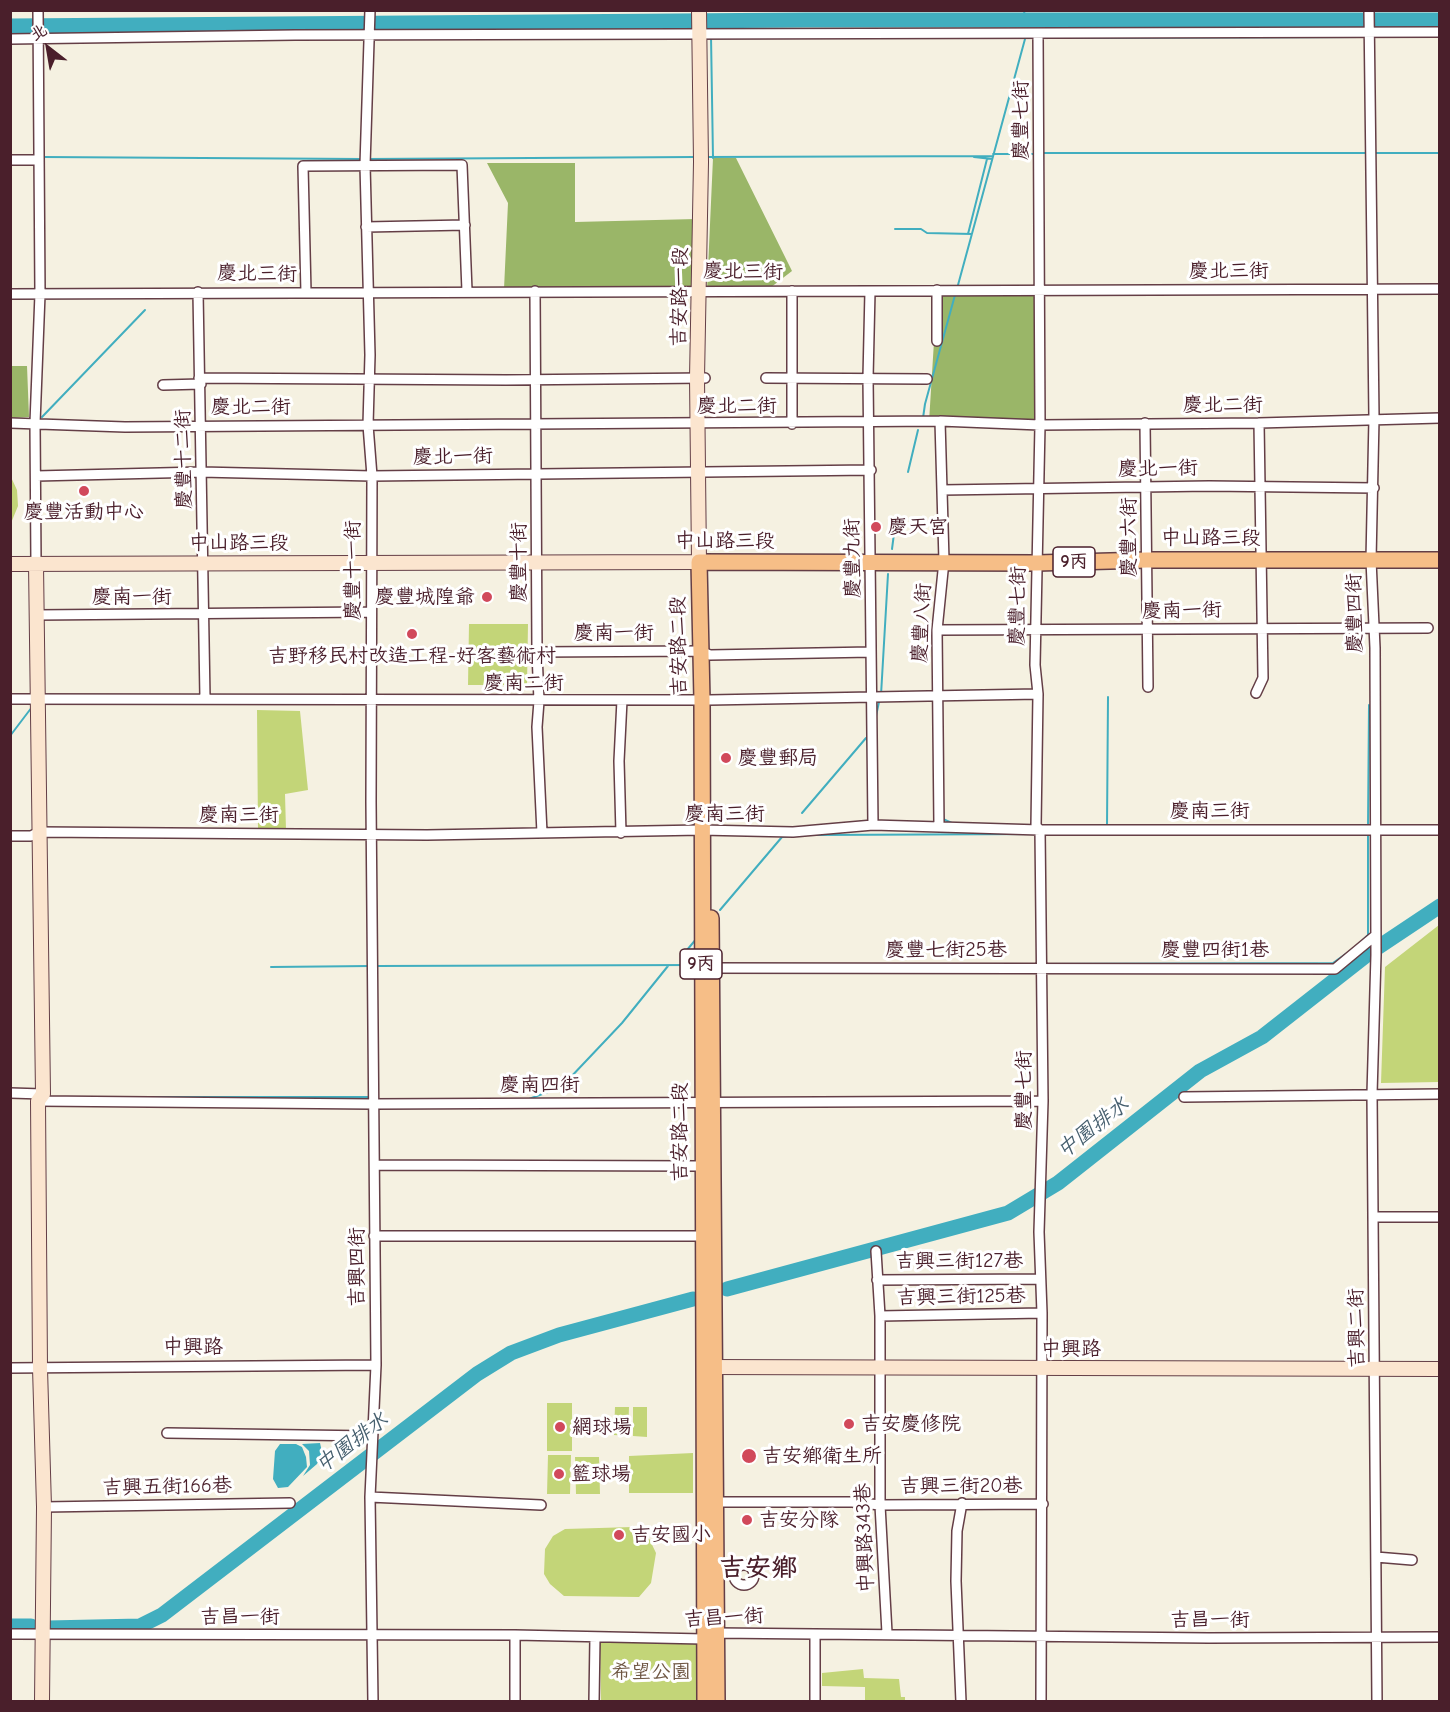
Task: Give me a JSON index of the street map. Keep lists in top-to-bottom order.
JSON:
{
  "streets": {
    "main road": ["中山路三段", "9丙", "吉安路二段"],
    "street": [
      "慶豐七街",
      "慶北三街",
      "吉安路一段",
      "慶北二街",
      "慶北一街",
      "慶豐十二街",
      "慶豐六街",
      "慶豐九街",
      "慶豐十街",
      "慶豐十一街",
      "慶南一街",
      "慶豐四街",
      "慶豐八街",
      "慶南二街",
      "慶南三街",
      "慶豐七街25巷",
      "慶豐四街1巷",
      "慶南四街",
      "吉興三街127巷",
      "吉興四街",
      "吉興三街125巷",
      "吉興二街",
      "中興路",
      "吉興三街20巷",
      "吉興五街166巷",
      "中興路343巷",
      "吉昌一街"
    ]
  },
  "crossings": [
    ["慶豐七街", "慶北三街"],
    ["慶豐七街", "慶北二街"],
    ["慶豐七街", "慶北一街"],
    ["慶豐七街", "中山路三段"],
    ["慶豐七街", "慶南一街"],
    ["慶豐七街", "慶南二街"],
    ["慶豐七街", "慶南三街"],
    ["慶豐七街", "慶豐七街25巷"],
    ["慶豐七街", "慶豐四街1巷"],
    ["慶豐七街", "慶南四街"],
    ["慶豐七街", "吉興三街127巷"],
    ["慶豐七街", "吉興三街125巷"],
    ["慶豐七街", "中興路"],
    ["慶豐七街", "吉興三街20巷"],
    ["慶豐七街", "吉昌一街"],
    ["慶北三街", "吉安路一段"],
    ["慶北三街", "慶豐十二街"],
    ["慶北三街", "慶豐九街"],
    ["慶北三街", "慶豐十街"],
    ["慶北三街", "慶豐十一街"],
    ["慶北三街", "慶豐四街"],
    ["吉安路一段", "慶北二街"],
    ["吉安路一段", "慶北一街"],
    ["吉安路一段", "中山路三段"],
    ["吉安路一段", "吉安路二段"],
    ["慶北二街", "慶豐十二街"],
    ["慶北二街", "慶豐六街"],
    ["慶北二街", "慶豐九街"],
    ["慶北二街", "慶豐十街"],
    ["慶北二街", "慶豐十一街"],
    ["慶北二街", "慶豐四街"],
    ["慶北二街", "慶豐八街"],
    ["慶北一街", "慶豐十二街"],
    ["慶北一街", "慶豐六街"],
    ["慶北一街", "慶豐九街"],
    ["慶北一街", "慶豐十街"],
    ["慶北一街", "慶豐十一街"],
    ["慶北一街", "慶豐四街"],
    ["慶北一街", "慶豐八街"],
    ["慶豐十二街", "中山路三段"],
    ["慶豐十二街", "慶南一街"],
    ["慶豐十二街", "慶南二街"],
    ["慶豐六街", "中山路三段"],
    ["慶豐六街", "慶南一街"],
    ["中山路三段", "慶豐九街"],
    ["中山路三段", "慶豐十街"],
    ["中山路三段", "慶豐十一街"],
    ["中山路三段", "慶豐四街"],
    ["中山路三段", "慶豐八街"],
    ["中山路三段", "吉安路二段"],
    ["慶豐九街", "慶南一街"],
    ["慶豐九街", "慶南二街"],
    ["慶豐九街", "慶南三街"],
    ["慶豐十街", "慶南一街"],
    ["慶豐十街", "慶南二街"],
    ["慶豐十街", "慶南三街"],
    ["慶豐十一街", "慶南一街"],
    ["慶豐十一街", "慶南二街"],
    ["慶豐十一街", "慶南三街"],
    ["慶豐十一街", "慶南四街"],
    ["慶豐十一街", "吉興四街"],
    ["慶南一街", "慶豐四街"],
    ["慶南一街", "慶豐八街"],
    ["慶南一街", "吉安路二段"],
    ["慶豐四街", "慶南三街"],
    ["慶豐四街", "慶豐四街1巷"],
    ["慶豐四街", "吉興二街"],
    ["慶豐八街", "慶南二街"],
    ["慶豐八街", "慶南三街"],
    ["吉安路二段", "慶南二街"],
    ["吉安路二段", "慶南三街"],
    ["吉安路二段", "慶豐七街25巷"],
    ["吉安路二段", "慶南四街"],
    ["吉安路二段", "中興路"],
    ["吉安路二段", "吉興三街20巷"],
    ["吉安路二段", "吉昌一街"],
    ["慶豐七街25巷", "慶豐四街1巷"],
    ["慶南四街", "吉興四街"],
    ["吉興三街127巷", "中興路343巷"],
    ["吉興四街", "中興路"],
    ["吉興三街125巷", "中興路343巷"],
    ["吉興二街", "中興路"],
    ["吉興二街", "吉昌一街"],
    ["中興路", "中興路343巷"],
    ["吉興三街20巷", "中興路343巷"],
    ["中興路343巷", "吉昌一街"]
  ],
  "districts": ["吉安鄉"],
  "water": ["中園排水"],
  "parks": ["希望公園"],
  "places": [
    "慶豐活動中心",
    "慶天宮",
    "慶豐城隍爺",
    "吉野移民村改造工程-好客藝術村",
    "慶豐郵局",
    "吉安慶修院",
    "網球場",
    "吉安鄉衛生所",
    "籃球場",
    "吉安分隊",
    "吉安國小"
  ],
  "north": "top left"
}
